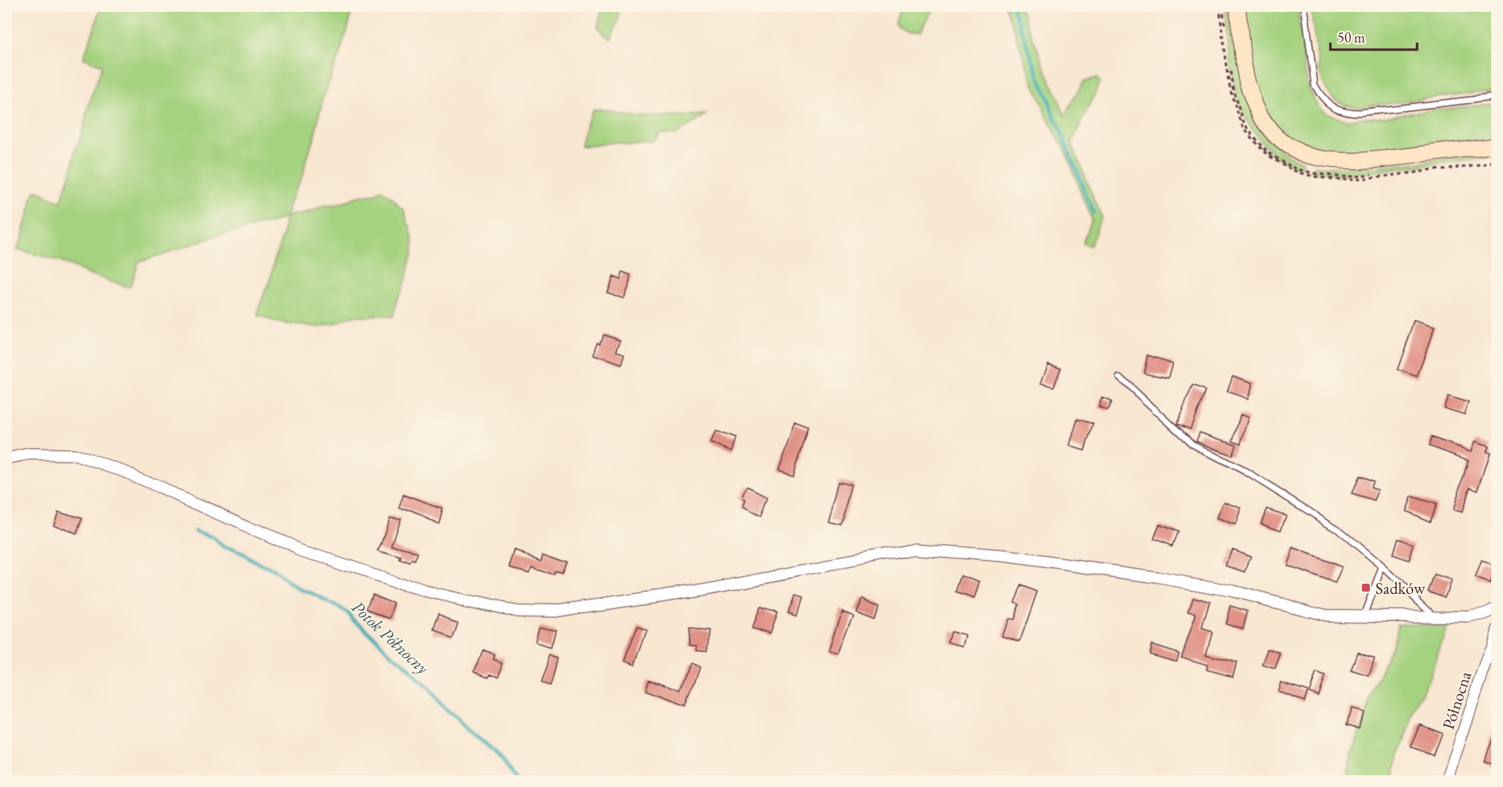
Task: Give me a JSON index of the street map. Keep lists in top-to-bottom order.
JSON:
{
  "streets": {
    "street": ["Północna"]
  },
  "water": ["Potok Północny"],
  "places": {
    "transit": ["Sadków"]
  },
  "scale_bar": "50 m"
}
